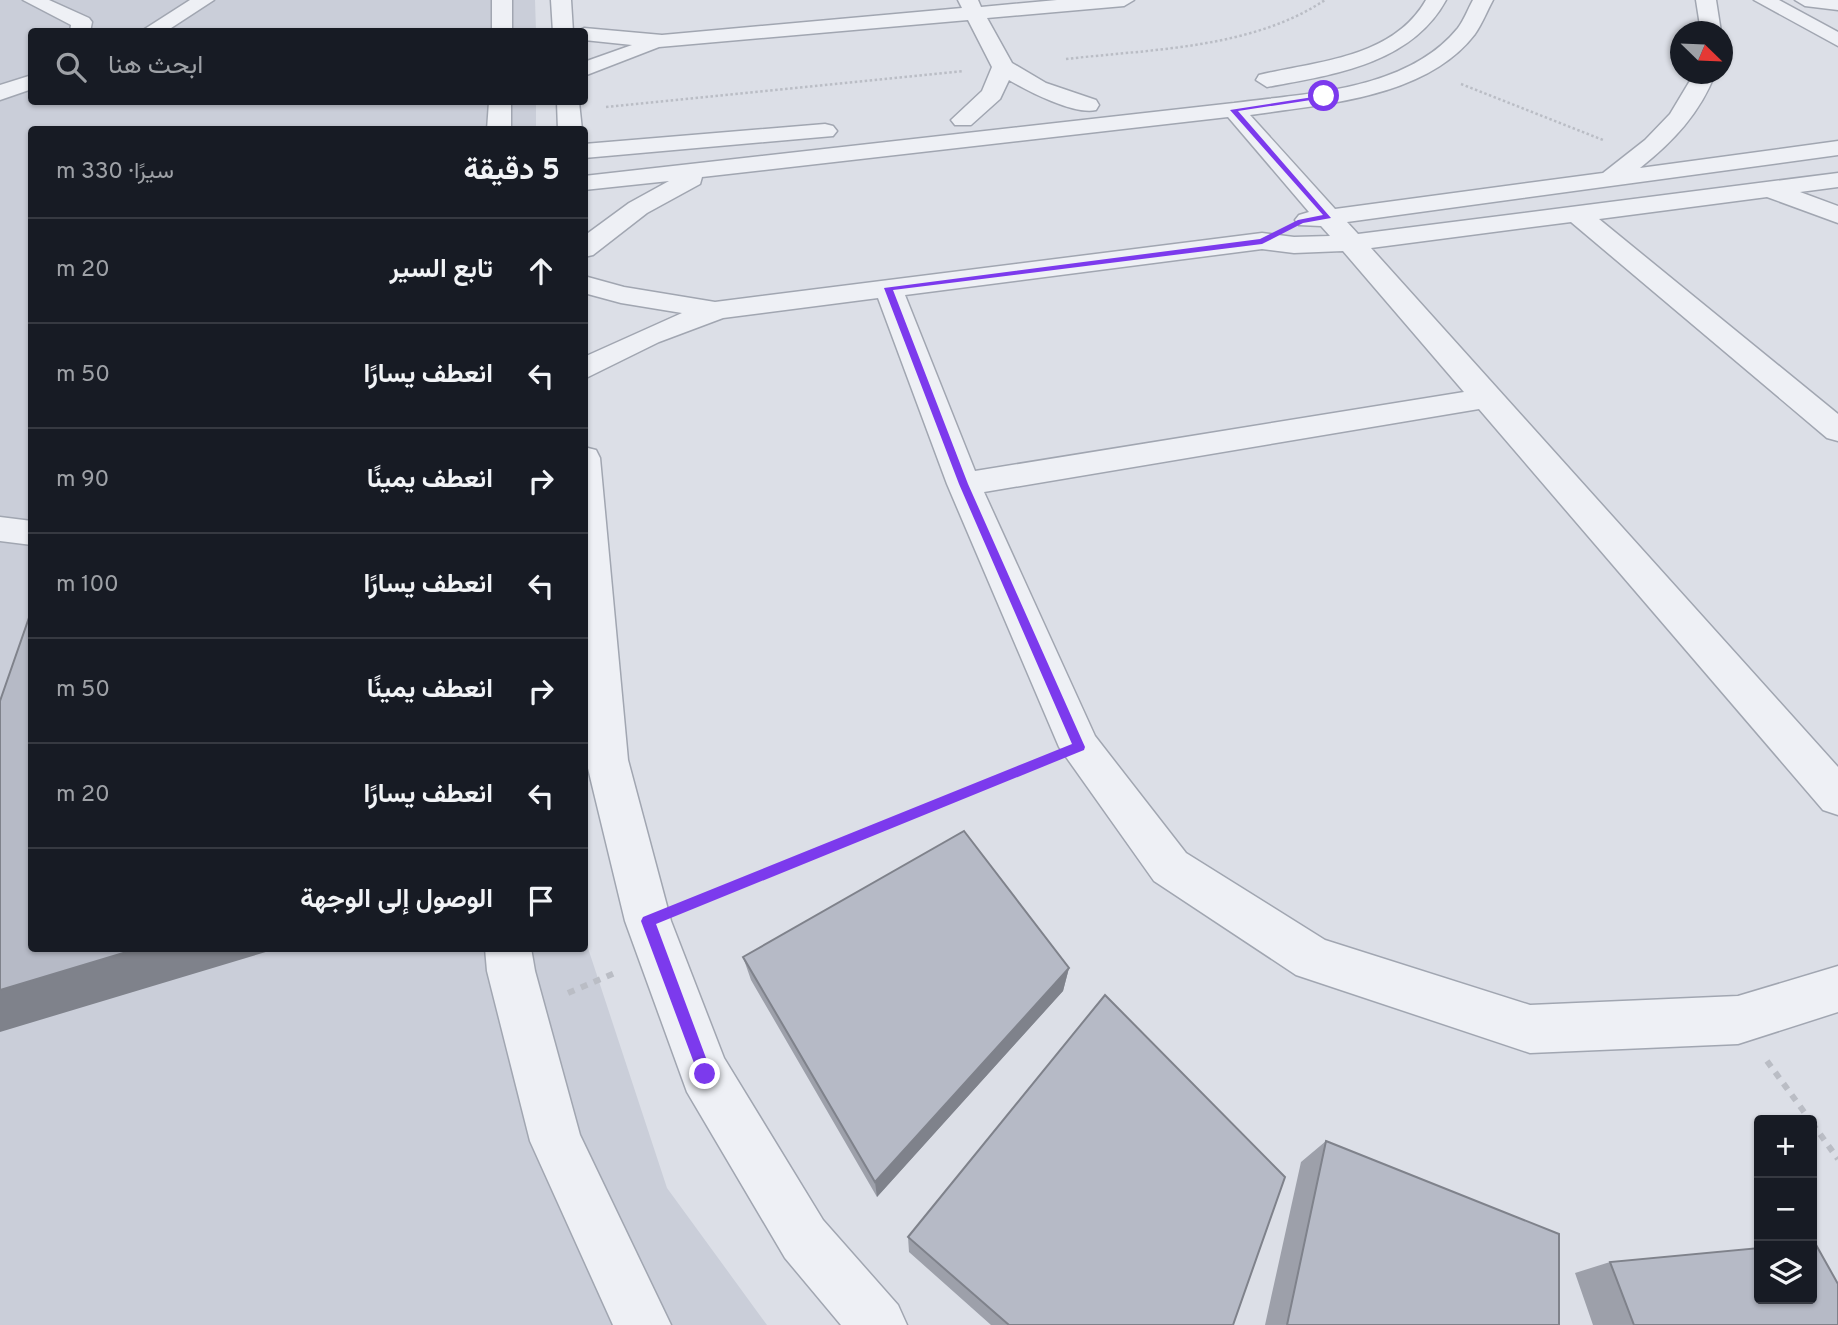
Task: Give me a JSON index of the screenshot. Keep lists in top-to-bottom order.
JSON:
{
  "north": "bottom right",
  "page": {
    "search": "ابحث هنا",
    "heading": ["5 دقيقة", "سيرًا · 330 m"],
    "list": [
      ["تابع السير", "20 m"],
      ["انعطف يسارًا", "50 m"],
      ["انعطف يمينًا", "90 m"],
      ["انعطف يسارًا", "100 m"],
      ["انعطف يمينًا", "50 m"],
      ["انعطف يسارًا", "20 m"],
      "الوصول إلى الوجهة"
    ],
    "map_buttons": ["+", "−"]
  }
}
